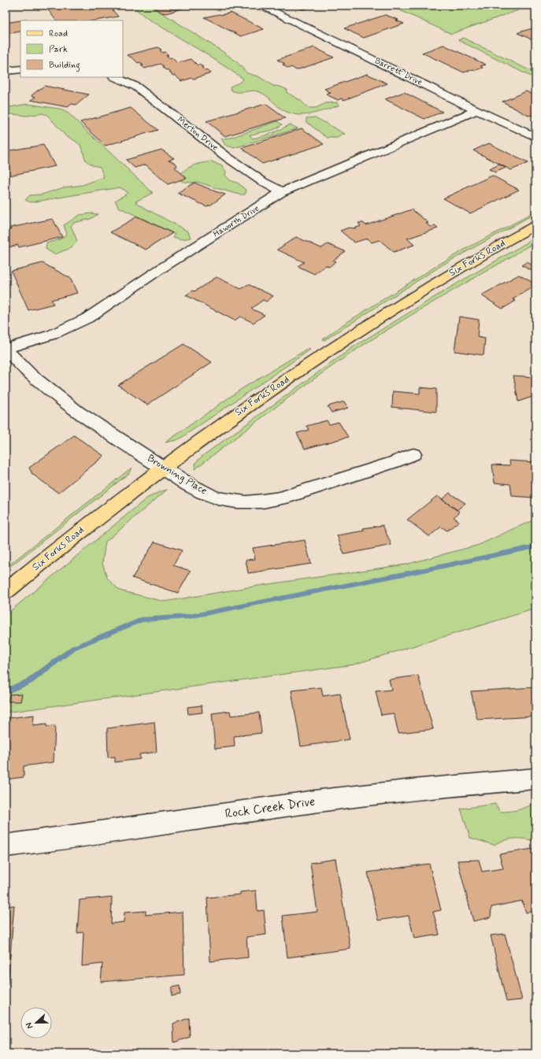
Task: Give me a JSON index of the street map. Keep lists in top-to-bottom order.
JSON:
{
  "streets": {
    "main road": ["Six Forks Road"],
    "street": [
      "Barrett Drive",
      "Merton Drive",
      "Haworth Drive",
      "Browning Place",
      "Rock Creek Drive"
    ]
  },
  "crossings": [
    ["Barrett Drive", "Haworth Drive"],
    ["Merton Drive", "Haworth Drive"],
    ["Haworth Drive", "Browning Place"],
    ["Six Forks Road", "Browning Place"]
  ],
  "legend": ["Road", "Park", "Building"],
  "north": "left"
}
